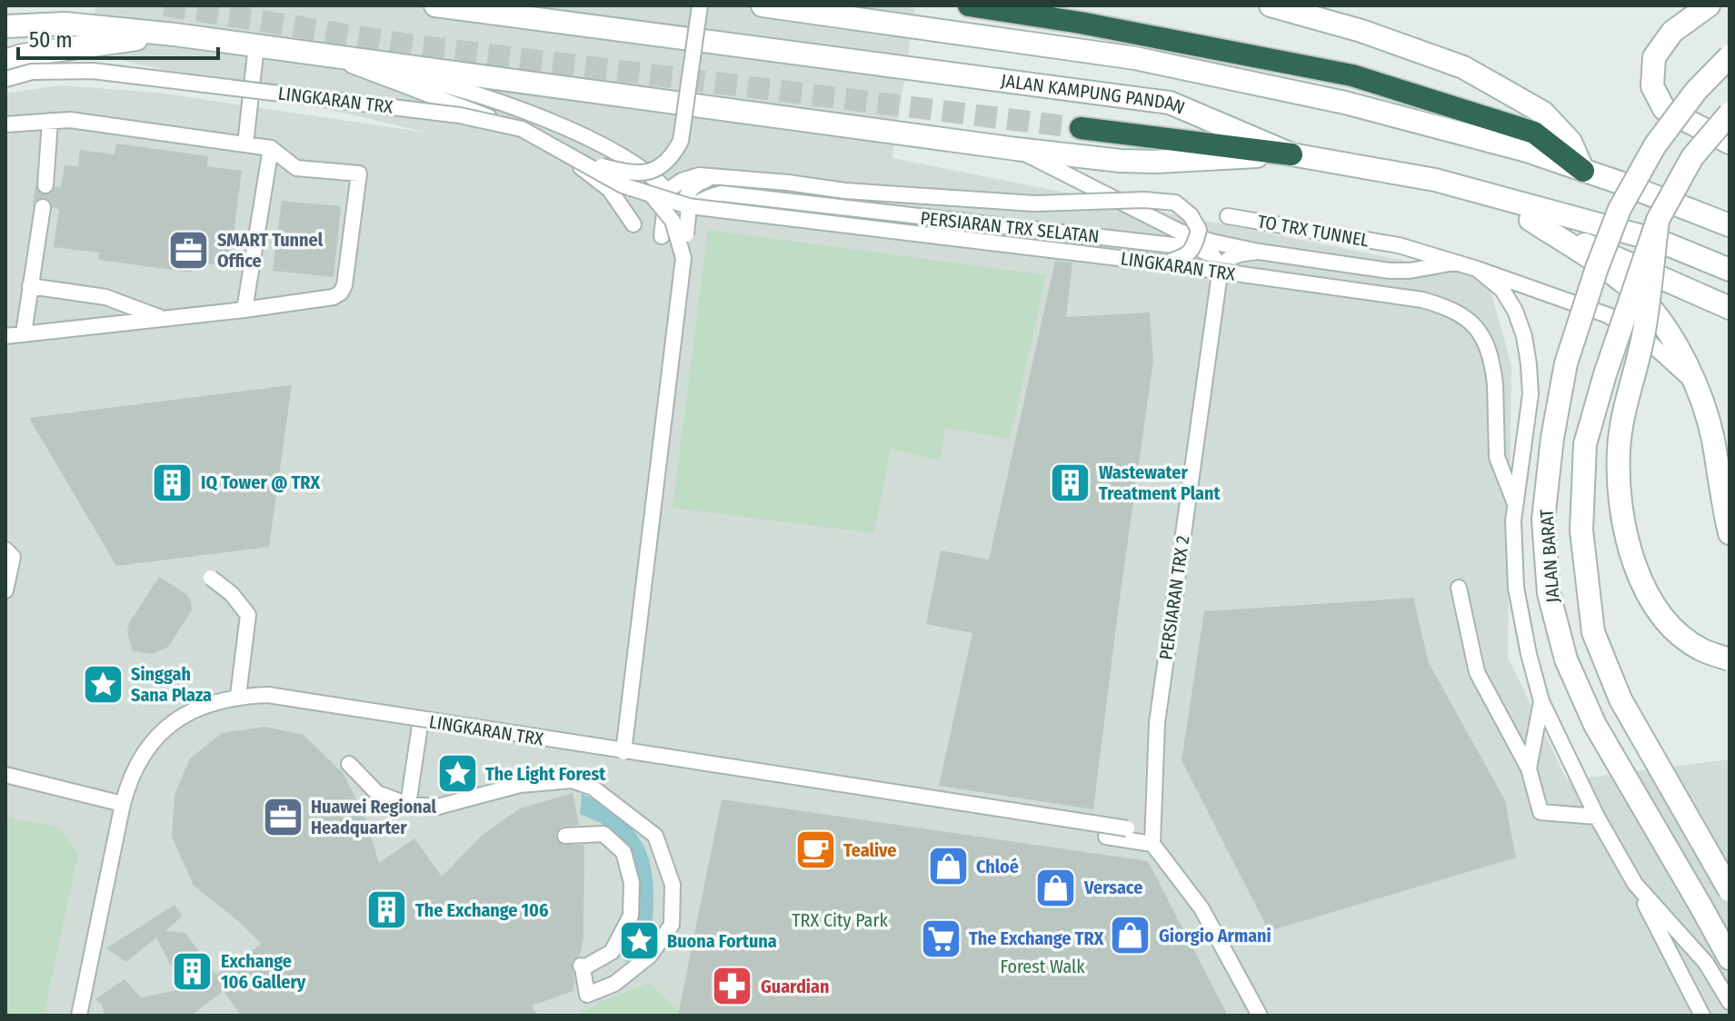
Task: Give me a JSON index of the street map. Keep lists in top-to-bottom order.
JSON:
{
  "streets": {
    "main road": ["JALAN KAMPUNG PANDAN", "JALAN BARAT"],
    "lane": [
      "LINGKARAN TRX",
      "PERSIARAN TRX SELATAN",
      "TO TRX TUNNEL",
      "PERSIARAN TRX 2"
    ]
  },
  "crossings": [
    ["PERSIARAN TRX SELATAN", "PERSIARAN TRX 2"]
  ],
  "parks": ["TRX City Park", "Forest Walk"],
  "places": {
    "office": ["SMART Tunnel Office", "Huawei Regional Headquarter"],
    "building": [
      "IQ Tower @ TRX",
      "Wastewater Treatment Plant",
      "The Exchange 106",
      "Exchange 106 Gallery"
    ],
    "place": ["Singgah Sana Plaza", "The Light Forest", "Buona Fortuna"],
    "cafe": ["Tealive"],
    "shop": ["Chloé", "Versace", "Giorgio Armani"],
    "supermarket": ["The Exchange TRX"],
    "pharmacy": ["Guardian"]
  },
  "scale_bar": "50 m"
}
